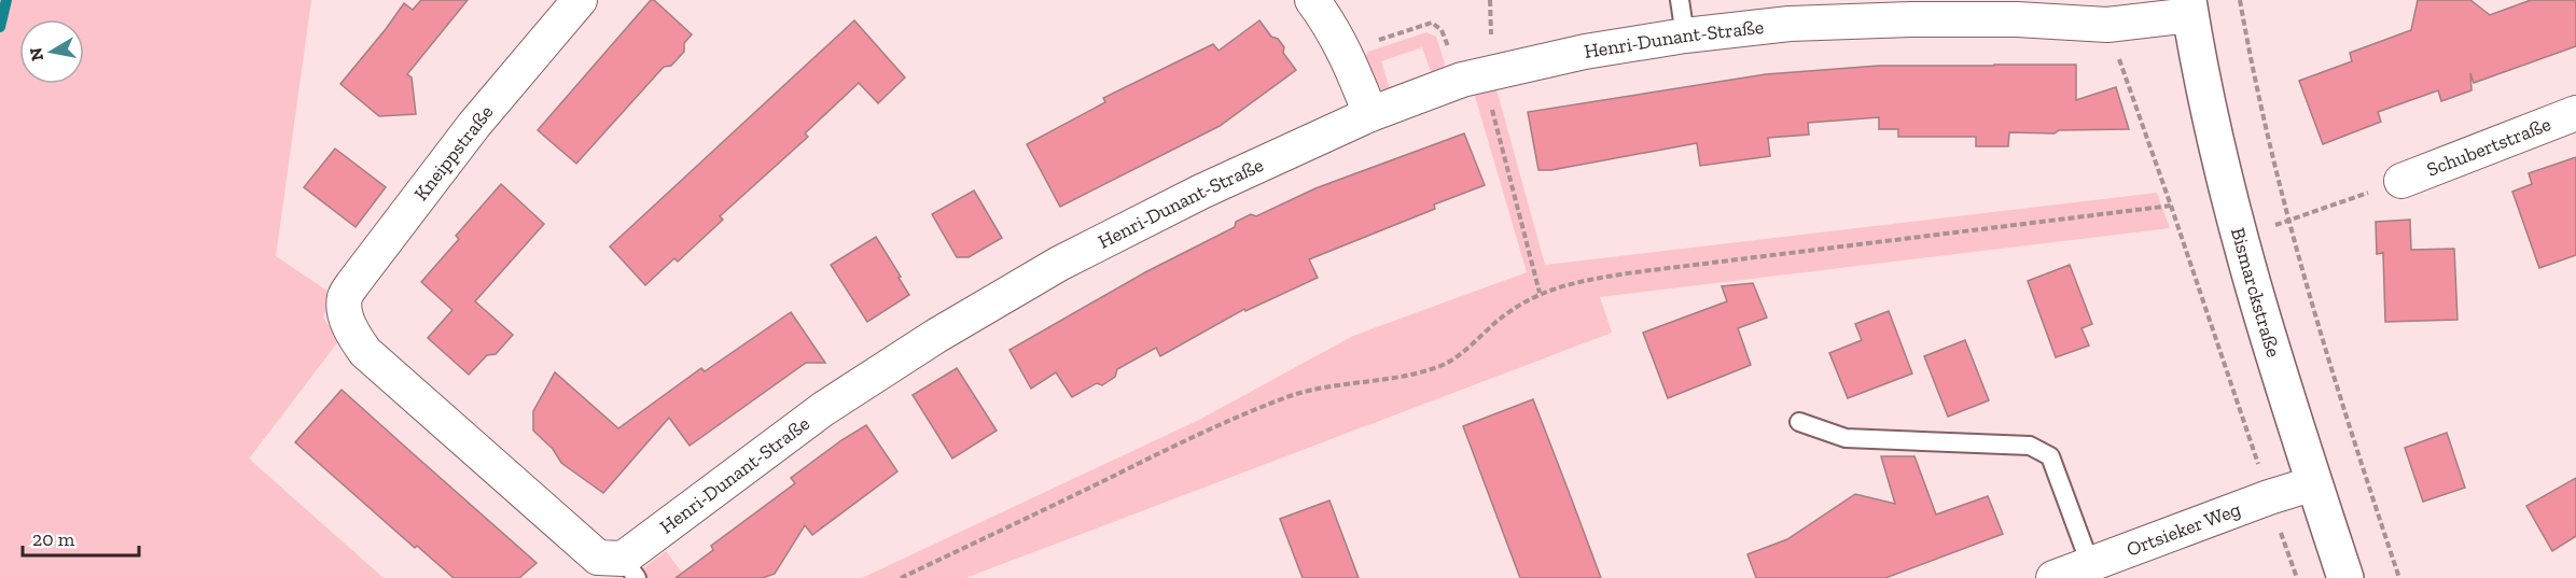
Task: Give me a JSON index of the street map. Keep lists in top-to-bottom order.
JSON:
{
  "streets": {
    "main road": ["Bismarckstraße"],
    "street": [
      "Henri-Dunant-Straße",
      "Schubertstraße",
      "Kneippstraße",
      "Ortsieker Weg"
    ]
  },
  "crossings": [
    ["Henri-Dunant-Straße", "Kneippstraße"],
    ["Henri-Dunant-Straße", "Bismarckstraße"],
    ["Bismarckstraße", "Ortsieker Weg"]
  ],
  "scale_bar": "20 m",
  "north": "left"
}
